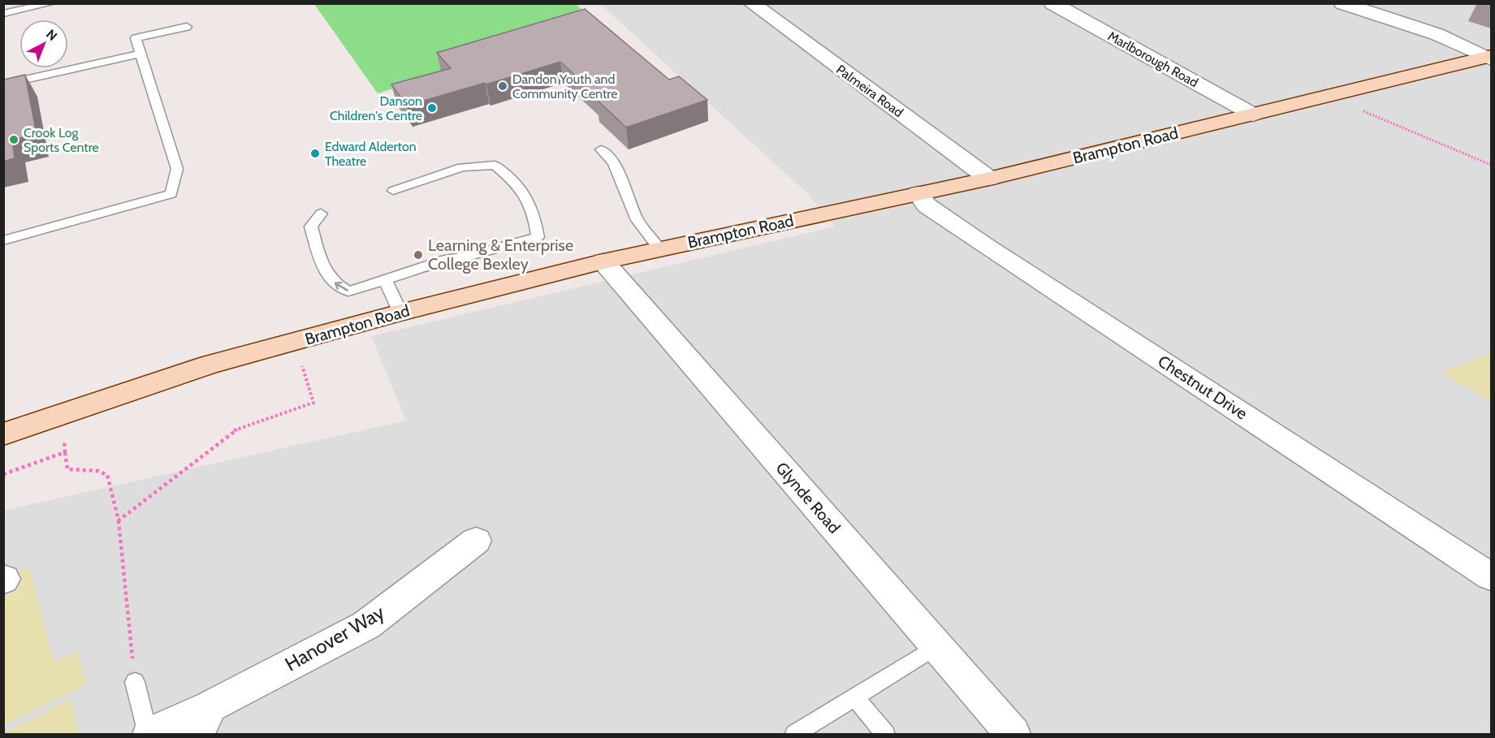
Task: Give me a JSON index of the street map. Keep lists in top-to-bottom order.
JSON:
{
  "streets": {
    "street": [
      "Marlborough Road",
      "Palmeira Road",
      "Brampton Road",
      "Chestnut Drive",
      "Glynde Road",
      "Hanover Way"
    ]
  },
  "crossings": [
    ["Marlborough Road", "Brampton Road"],
    ["Palmeira Road", "Brampton Road"],
    ["Brampton Road", "Chestnut Drive"],
    ["Brampton Road", "Glynde Road"]
  ],
  "places": [
    "Dandon Youth and Community Centre",
    "Danson Children's Centre",
    "Crook Log Sports Centre",
    "Edward Alderton Theatre",
    "Learning & Enterprise College Bexley"
  ],
  "north": "top right"
}
